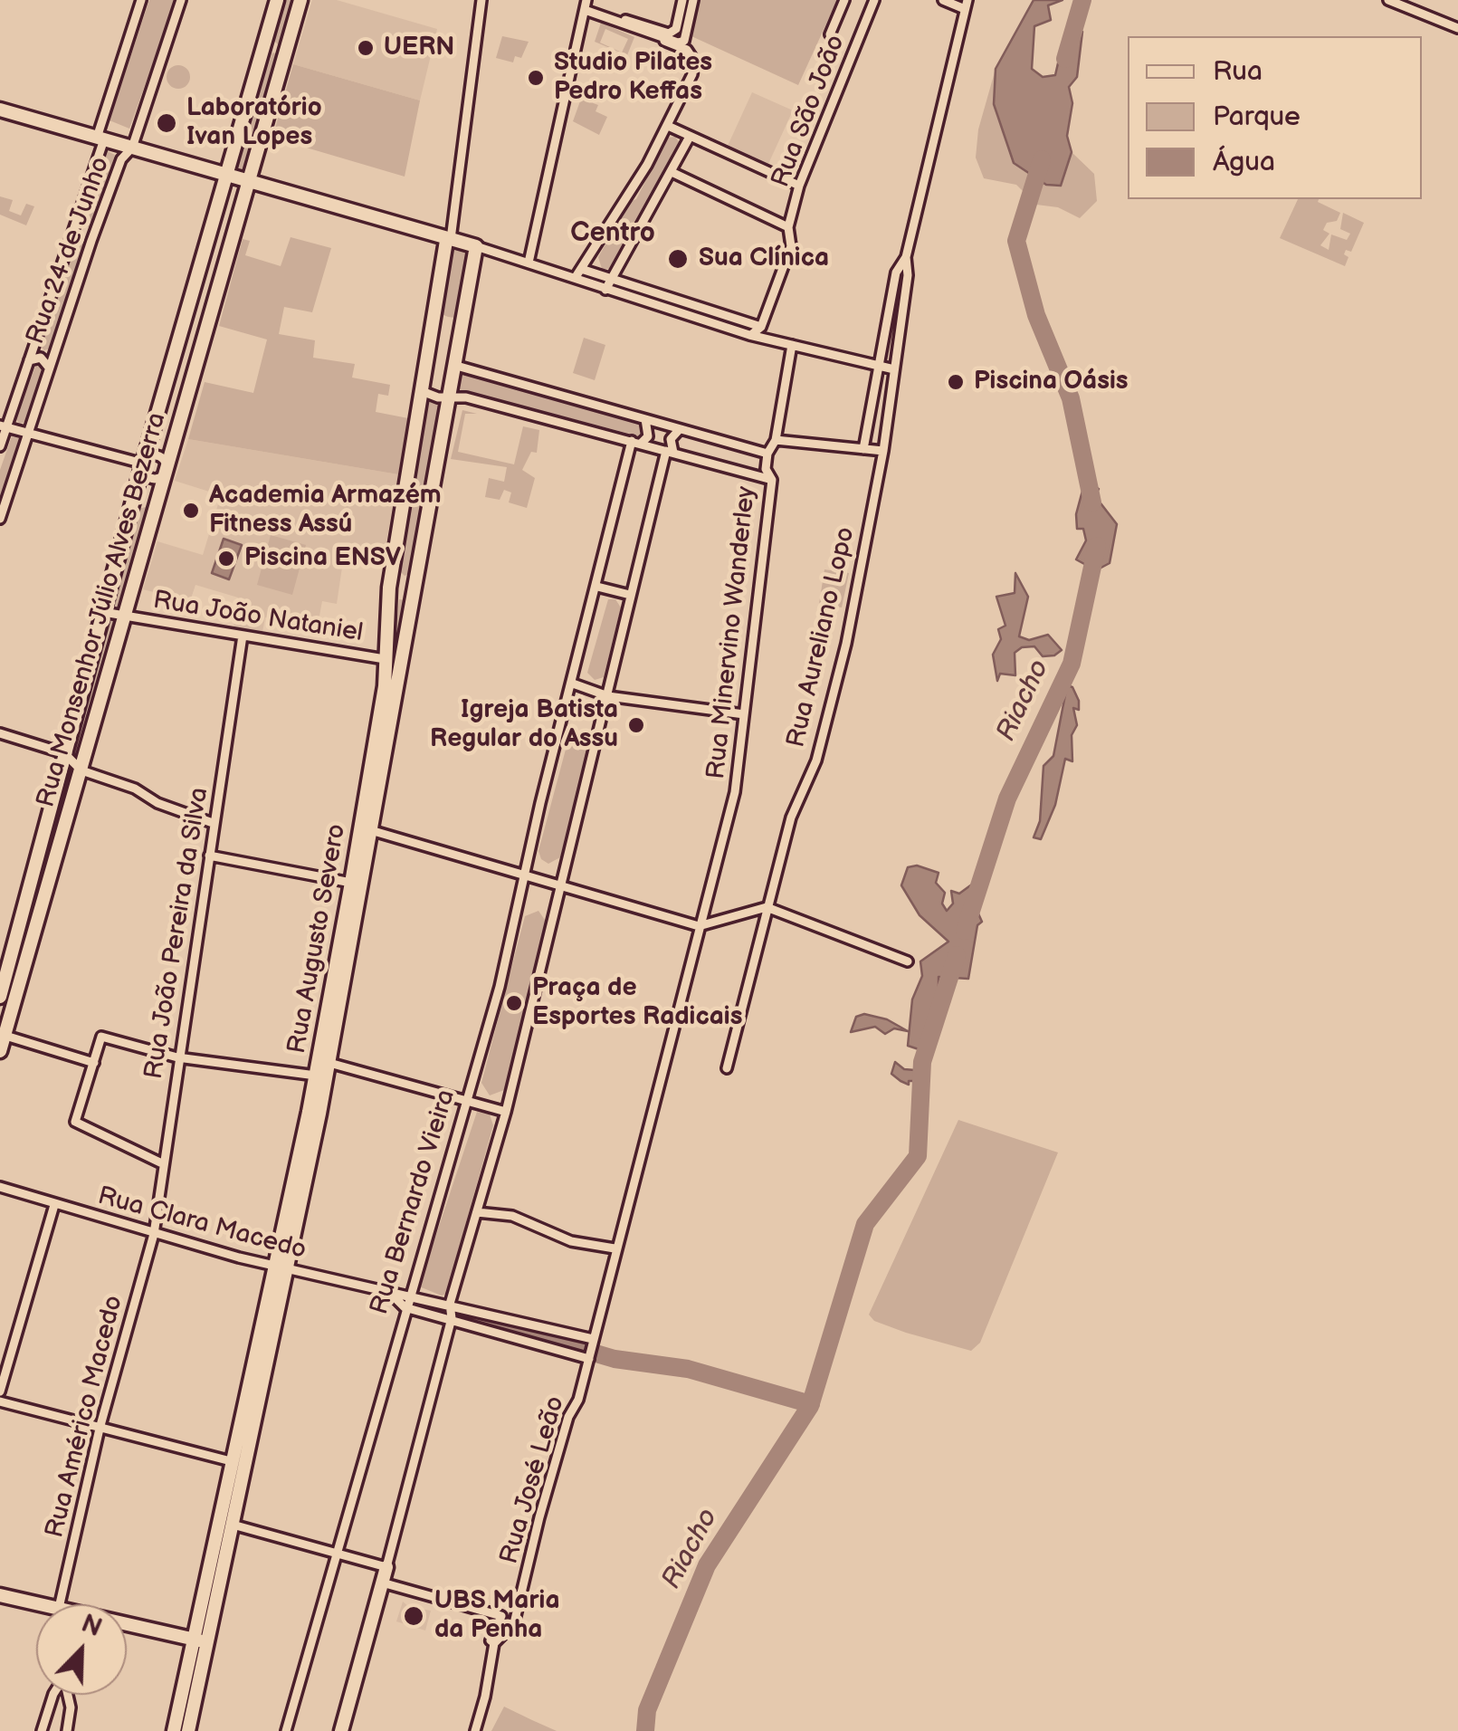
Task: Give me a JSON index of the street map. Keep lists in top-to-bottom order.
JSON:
{
  "streets": {
    "main road": ["Rua Monsenhor Júlio Alves Bezerra", "Rua Augusto Severo"],
    "street": [
      "Rua São João",
      "Rua 24 de Junho",
      "Rua João Nataniel",
      "Rua Minervino Wanderley",
      "Rua Aureliano Lopo",
      "Rua João Pereira da Silva",
      "Rua Bernardo Vieira",
      "Rua Clara Macedo",
      "Rua Américo Macedo",
      "Rua José Leão"
    ]
  },
  "crossings": [
    ["Rua Monsenhor Júlio Alves Bezerra", "Rua João Nataniel"],
    ["Rua João Nataniel", "Rua João Pereira da Silva"],
    ["Rua João Nataniel", "Rua Augusto Severo"],
    ["Rua Minervino Wanderley", "Rua José Leão"],
    ["Rua João Pereira da Silva", "Rua Clara Macedo"],
    ["Rua João Pereira da Silva", "Rua Américo Macedo"],
    ["Rua Augusto Severo", "Rua Clara Macedo"],
    ["Rua Bernardo Vieira", "Rua Clara Macedo"],
    ["Rua Clara Macedo", "Rua Américo Macedo"],
    ["Rua Clara Macedo", "Rua José Leão"]
  ],
  "districts": ["Centro"],
  "water": ["Riacho"],
  "places": [
    "UERN",
    "Studio Pilates Pedro Keffas",
    "Laboratório Ivan Lopes",
    "Sua Clínica",
    "Piscina Oásis",
    "Academia Armazém Fitness Assú",
    "Piscina ENSV",
    "Igreja Batista Regular do Assu",
    "Praça de Esportes Radicais",
    "UBS Maria da Penha"
  ],
  "legend": ["Rua", "Parque", "Água"],
  "north": "top right"
}
